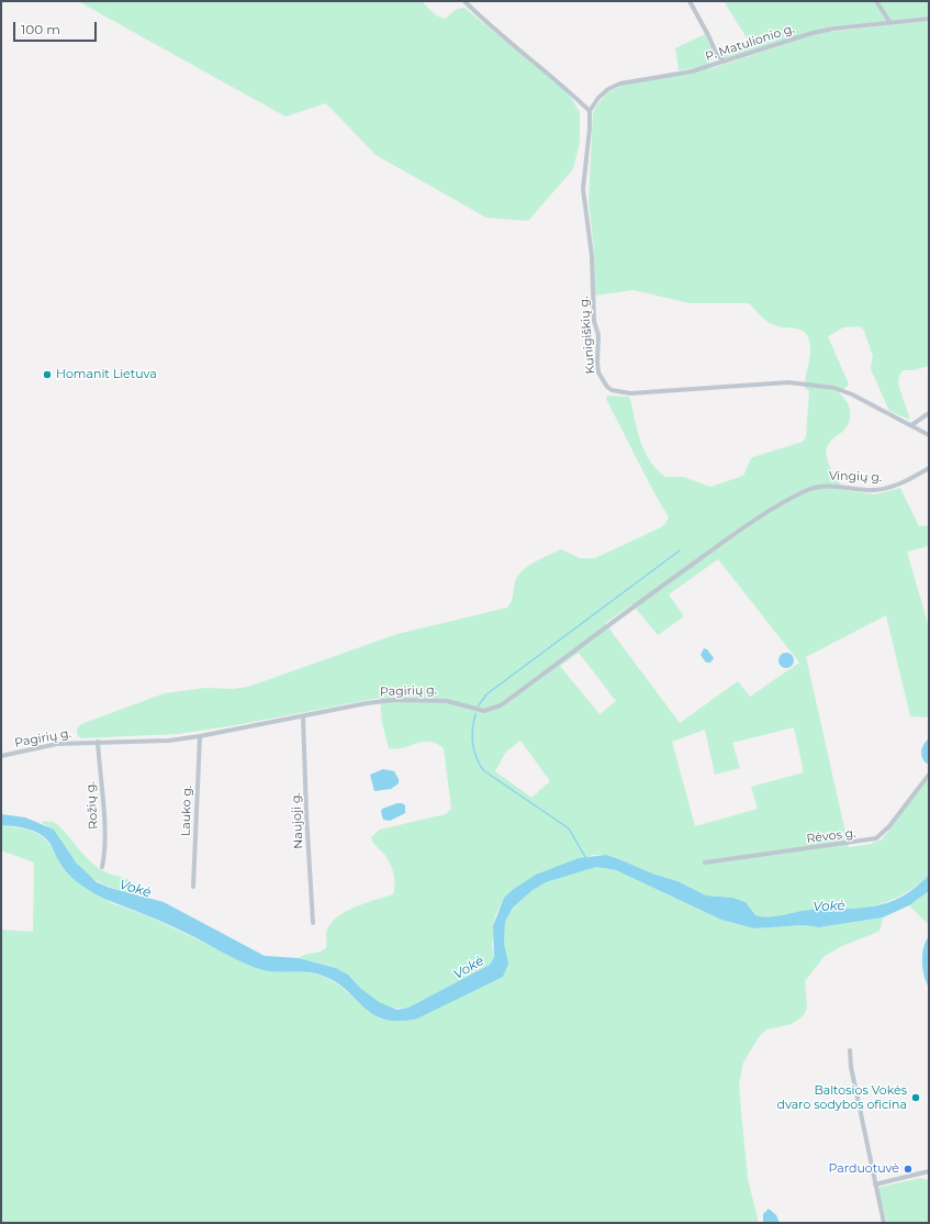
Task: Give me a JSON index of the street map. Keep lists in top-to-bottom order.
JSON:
{
  "streets": {
    "street": [
      "P. Matulionio g.",
      "Kunigiškių g.",
      "Vingių g.",
      "Pagirių g.",
      "Rožių g.",
      "Lauko g.",
      "Naujoji g.",
      "Rėvos g."
    ]
  },
  "crossings": [
    ["P. Matulionio g.", "Kunigiškių g."],
    ["Vingių g.", "Pagirių g."],
    ["Pagirių g.", "Rožių g."],
    ["Pagirių g.", "Lauko g."],
    ["Pagirių g.", "Naujoji g."]
  ],
  "water": ["Vokė"],
  "places": ["Homanit Lietuva", "Baltosios Vokės dvaro sodybos oficina", "Parduotuvė"],
  "scale_bar": "100 m"
}
